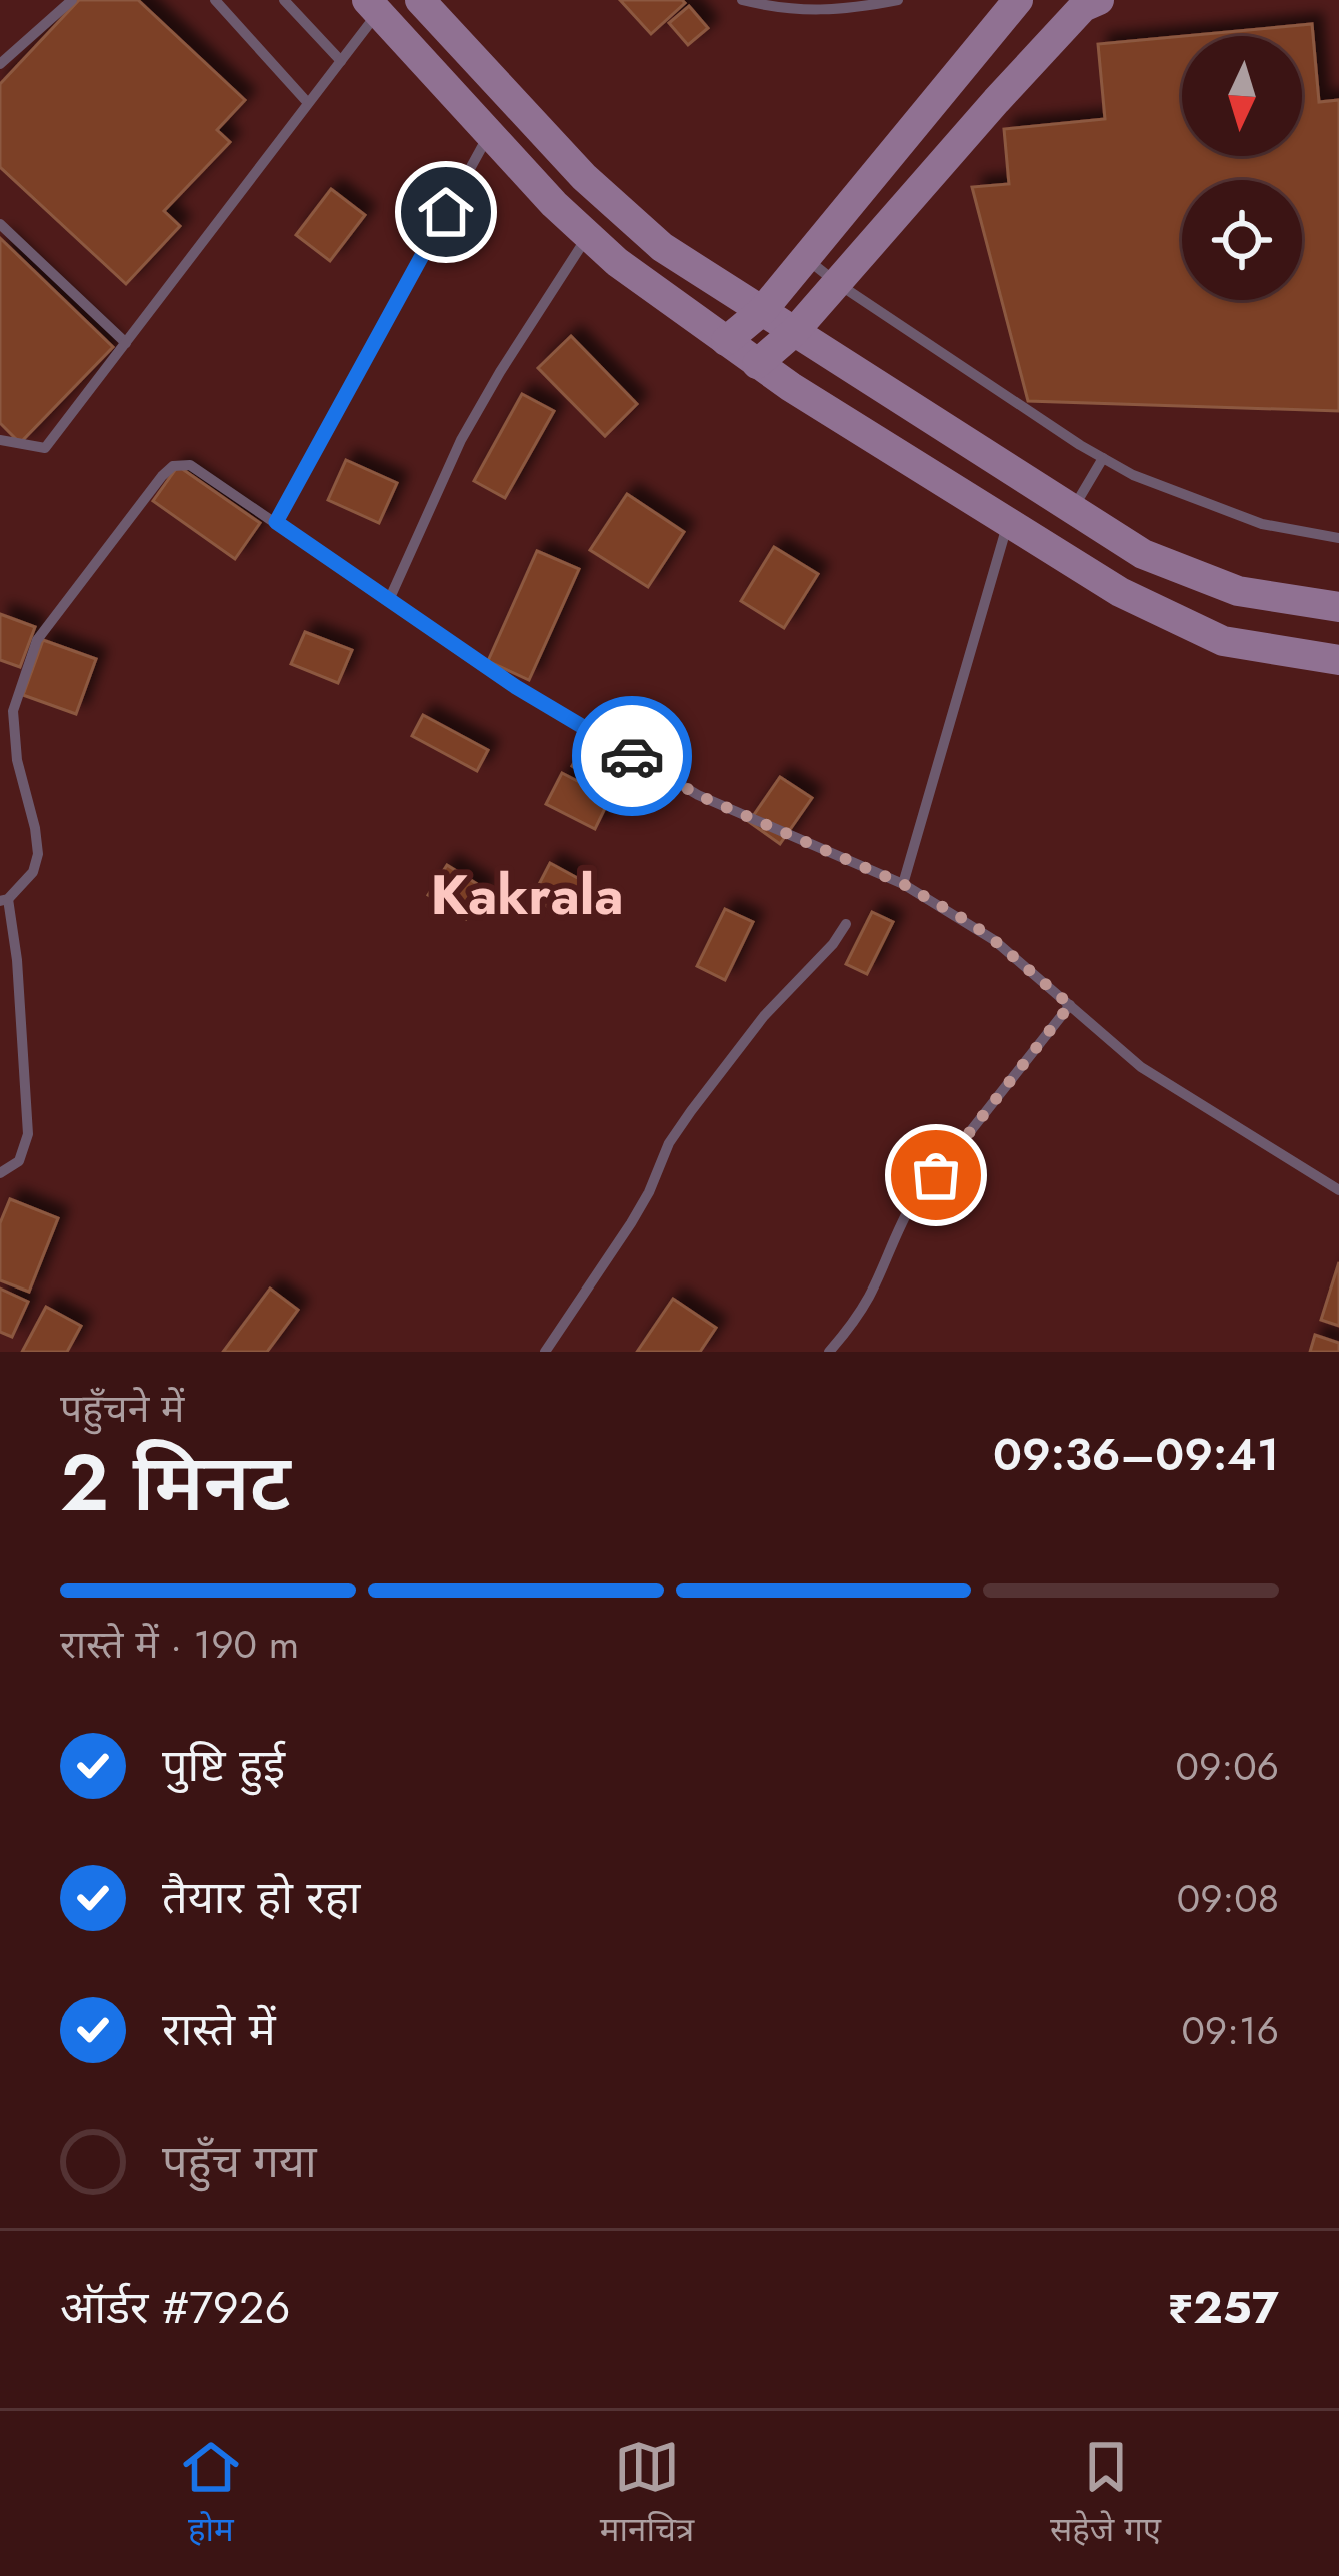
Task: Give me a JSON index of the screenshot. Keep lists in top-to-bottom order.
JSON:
{
  "districts": ["Kakrala"],
  "north": "bottom",
  "page": {
    "heading": ["2 मिनट", "पहुँचने में", "09:36–09:41"],
    "panel": ["ऑर्डर #7926", "₹257"],
    "bar": "रास्ते में · 190 m",
    "list": [
      ["पुष्टि हुई", "09:06"],
      ["तैयार हो रहा", "09:08"],
      ["रास्ते में", "09:16"],
      "पहुँच गया"
    ],
    "tabs": ["होम", "मानचित्र", "सहेजे गए"]
  }
}
